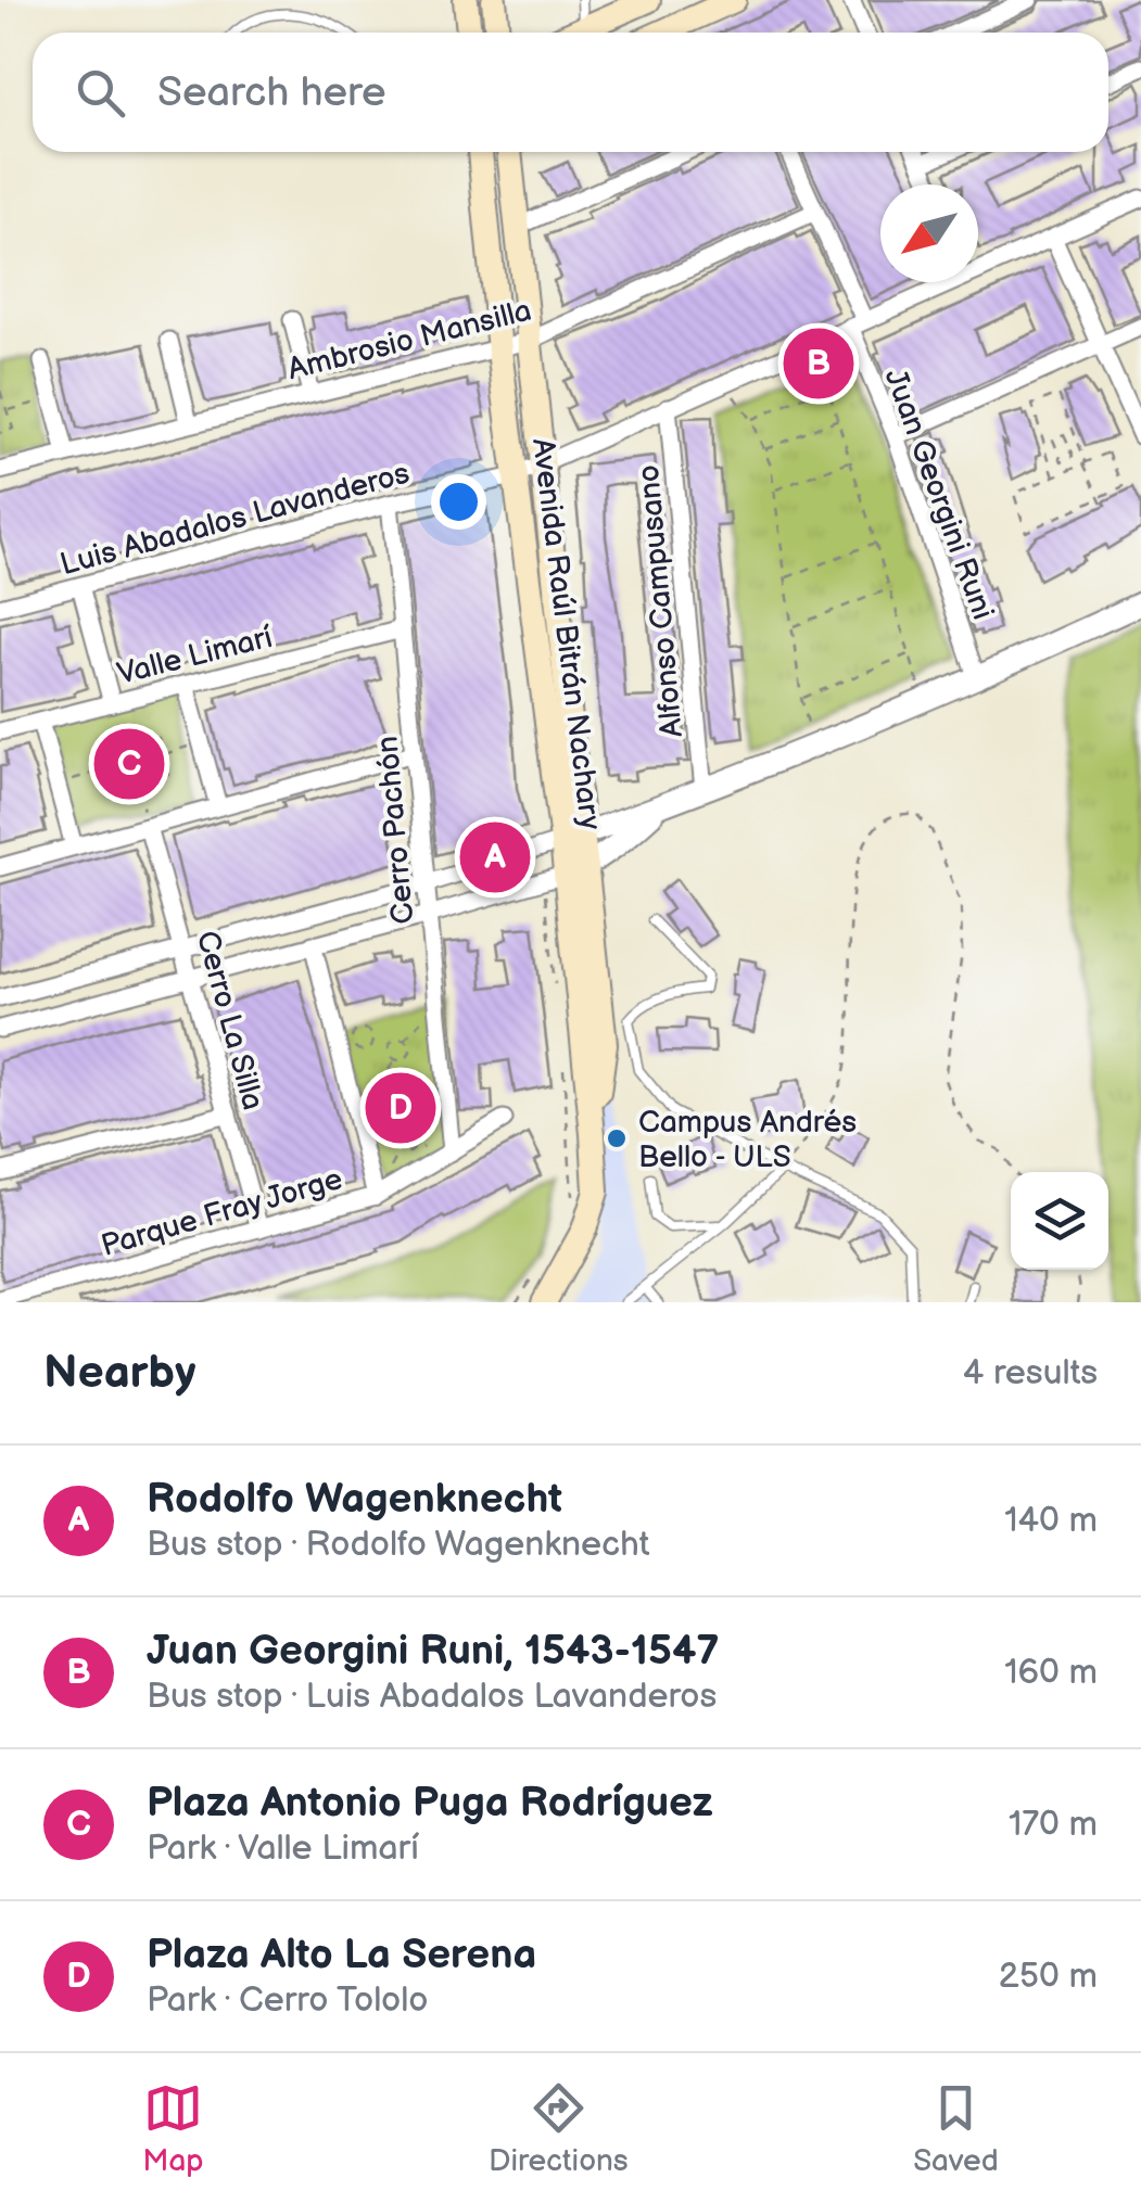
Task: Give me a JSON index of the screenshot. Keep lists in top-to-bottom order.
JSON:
{
  "streets": {
    "main road": ["Avenida Raúl Bitrán Nachary"],
    "street": [
      "Ambrosio Mansilla",
      "Juan Georgini Runi",
      "Luis Abadalos Lavanderos",
      "Alfonso Campusano",
      "Valle Limarí",
      "Cerro Pachón",
      "Cerro La Silla",
      "Parque Fray Jorge"
    ]
  },
  "crossings": [
    ["Ambrosio Mansilla", "Juan Georgini Runi"],
    ["Ambrosio Mansilla", "Avenida Raúl Bitrán Nachary"],
    ["Juan Georgini Runi", "Luis Abadalos Lavanderos"],
    ["Luis Abadalos Lavanderos", "Alfonso Campusano"],
    ["Luis Abadalos Lavanderos", "Avenida Raúl Bitrán Nachary"],
    ["Luis Abadalos Lavanderos", "Cerro Pachón"],
    ["Valle Limarí", "Cerro Pachón"],
    ["Cerro Pachón", "Parque Fray Jorge"],
    ["Cerro La Silla", "Parque Fray Jorge"]
  ],
  "places": ["Campus Andrés Bello - ULS"],
  "north": "bottom left",
  "page": {
    "search": "Search here",
    "pins": [
      "B",
      "C",
      "A",
      "D"
    ],
    "heading": ["Nearby", "4 results"],
    "list": [
      {
        "mark": "A",
        "name": "Rodolfo Wagenknecht",
        "note": "Bus stop · Rodolfo Wagenknecht",
        "value": "140 m"
      },
      {
        "mark": "B",
        "name": "Juan Georgini Runi, 1543-1547",
        "note": "Bus stop · Luis Abadalos Lavanderos",
        "value": "160 m"
      },
      {
        "mark": "C",
        "name": "Plaza Antonio Puga Rodríguez",
        "note": "Park · Valle Limarí",
        "value": "170 m"
      },
      {
        "mark": "D",
        "name": "Plaza Alto La Serena",
        "note": "Park · Cerro Tololo",
        "value": "250 m"
      }
    ],
    "nav": ["Map", "Directions", "Saved"]
  }
}
